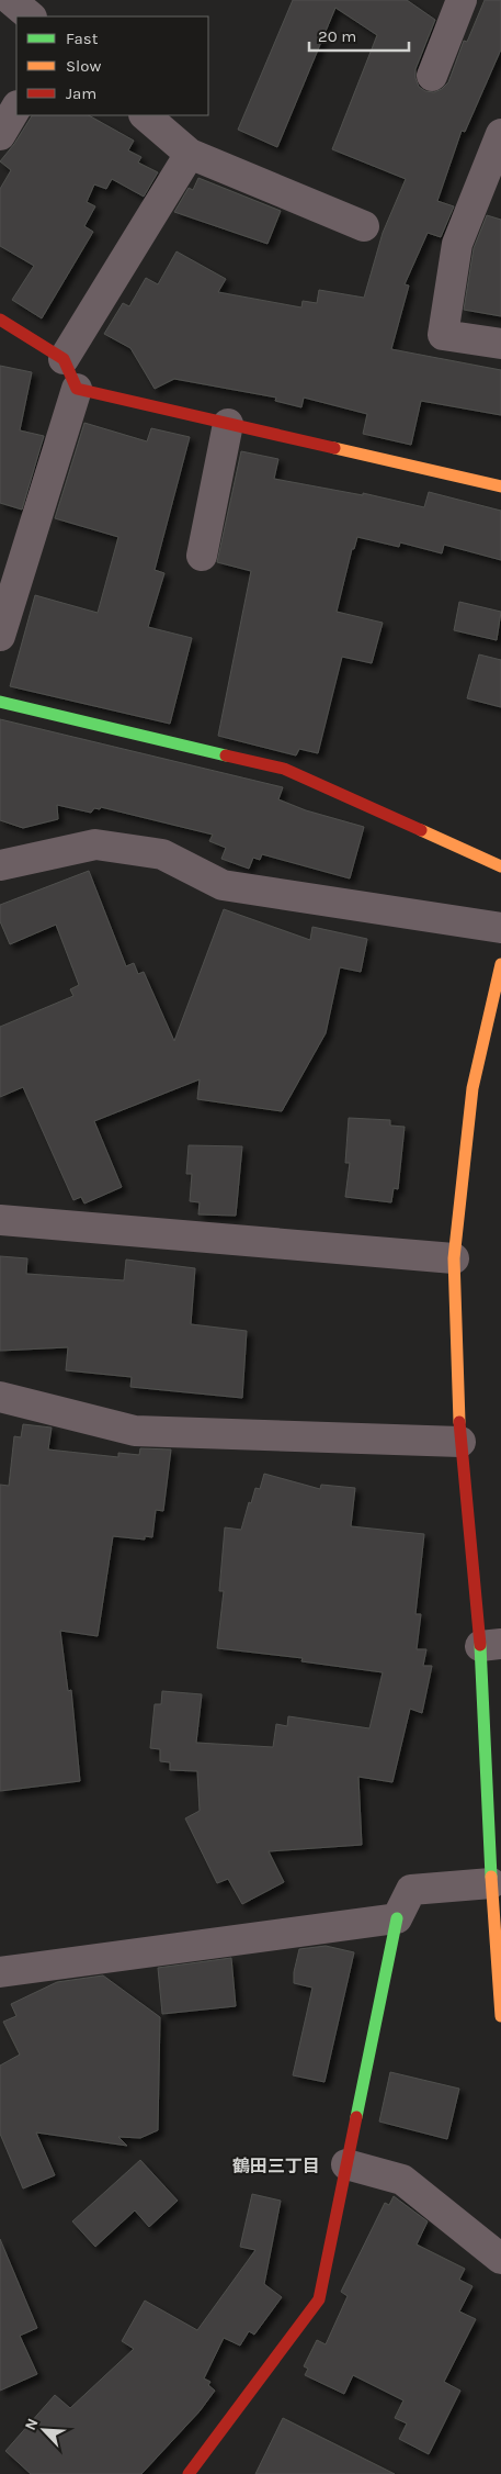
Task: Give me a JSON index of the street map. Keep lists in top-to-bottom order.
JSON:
{
  "districts": ["鶴田三丁目"],
  "legend": ["Fast", "Slow", "Jam"],
  "scale_bar": "20 m",
  "north": "top left"
}
